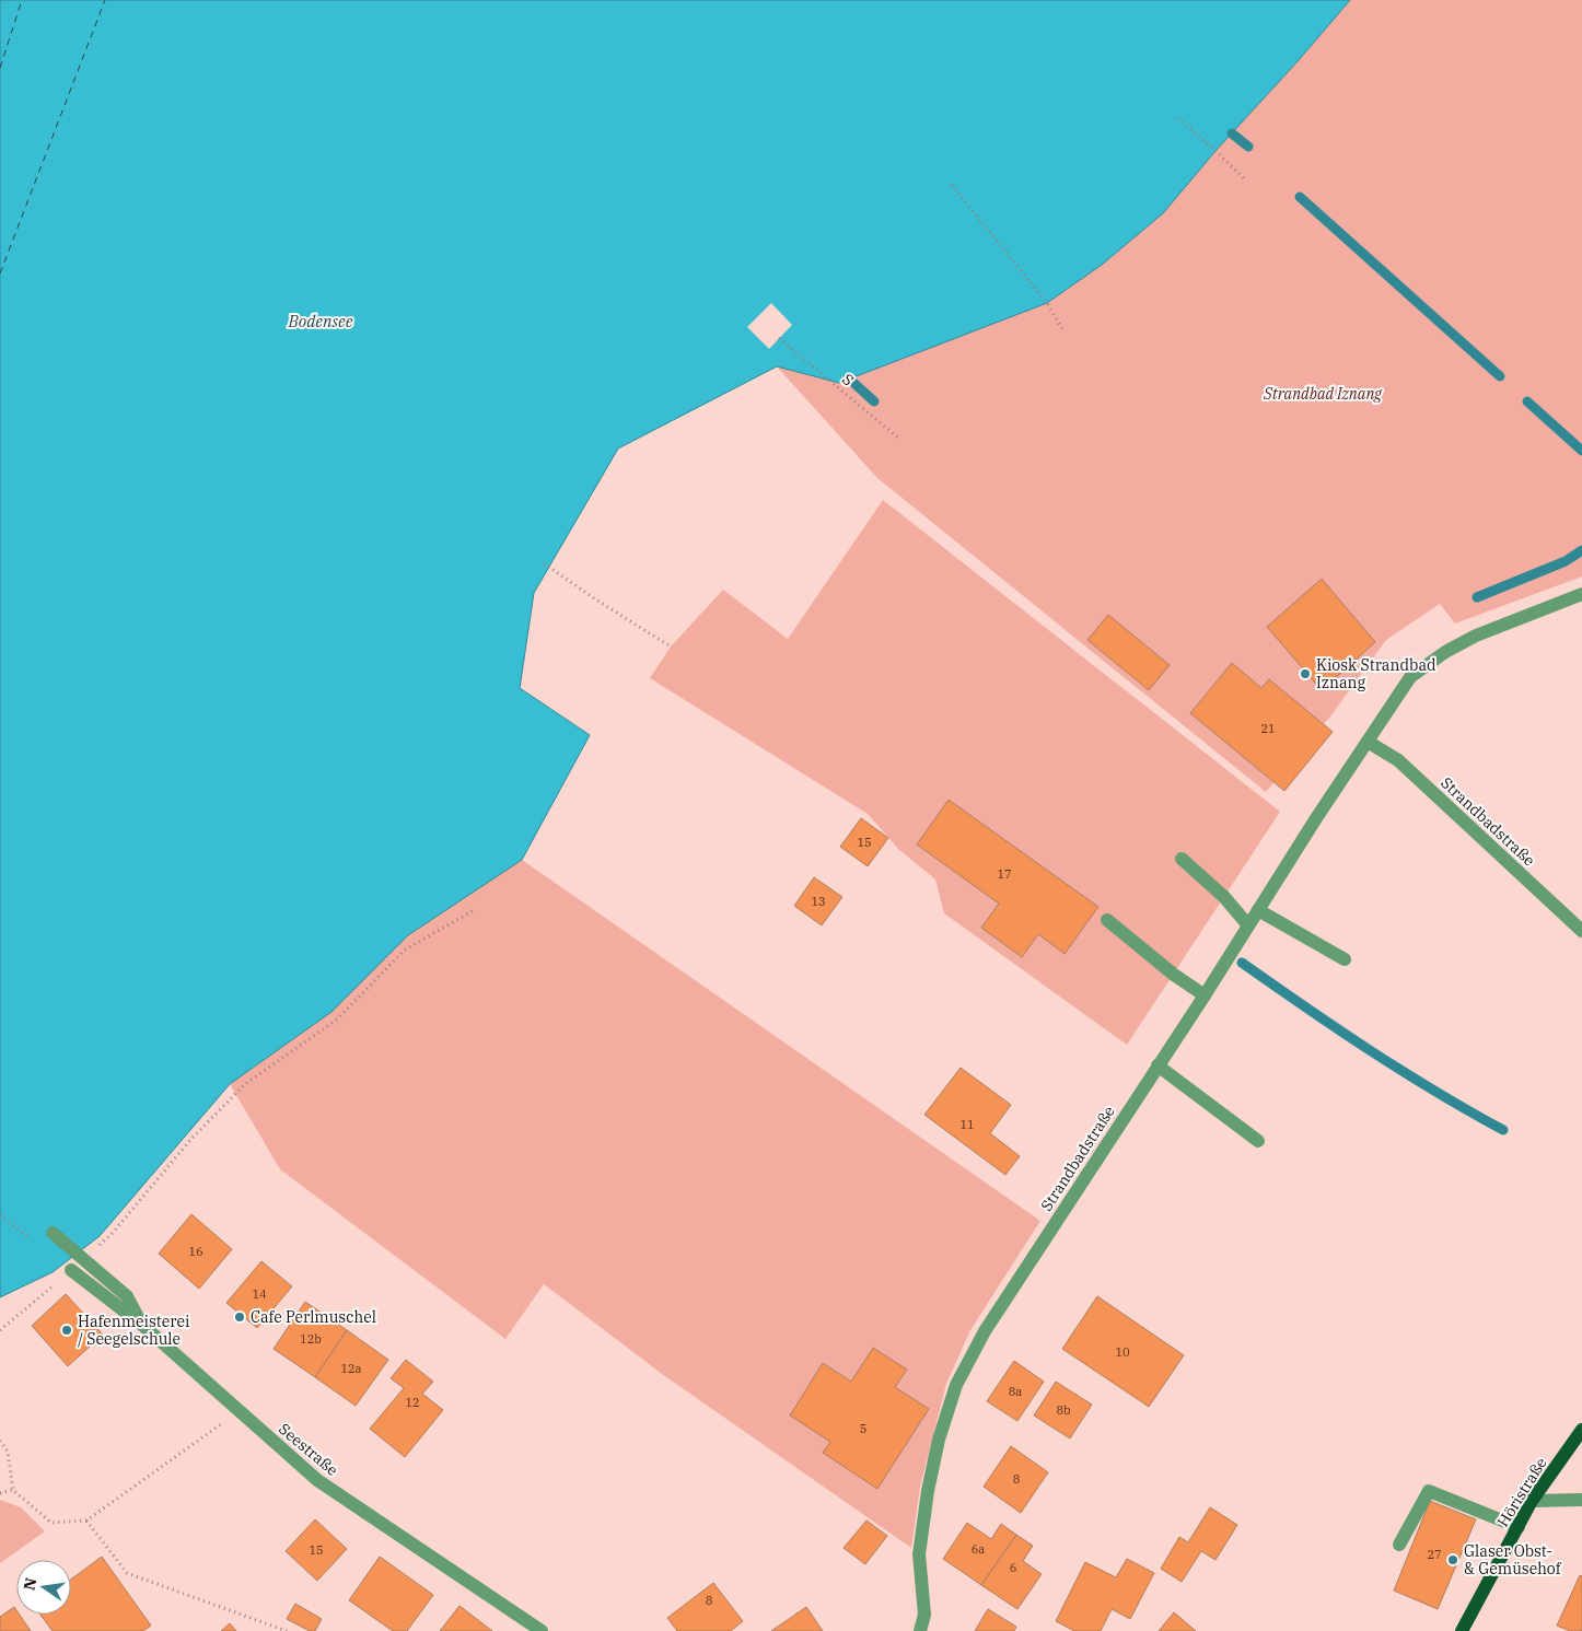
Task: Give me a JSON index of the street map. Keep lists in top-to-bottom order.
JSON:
{
  "streets": {
    "main road": ["Höristraße"],
    "street": ["Strandbadstraße", "Seestraße"],
    "path": ["S"]
  },
  "water": ["Bodensee"],
  "parks": ["Strandbad Iznang"],
  "places": [
    "Kiosk Strandbad Iznang",
    "Cafe Perlmuschel",
    "Hafenmeisterei / Seegelschule",
    "Glaser Obst- & Gemüsehof"
  ],
  "house_numbers": [
    "21",
    "15",
    "17",
    "13",
    "11",
    "16",
    "14",
    "12b",
    "10",
    "12a",
    "8a",
    "12",
    "8b",
    "5",
    "8",
    "6a",
    "15",
    "27",
    "6",
    "8"
  ],
  "north": "left"
}
